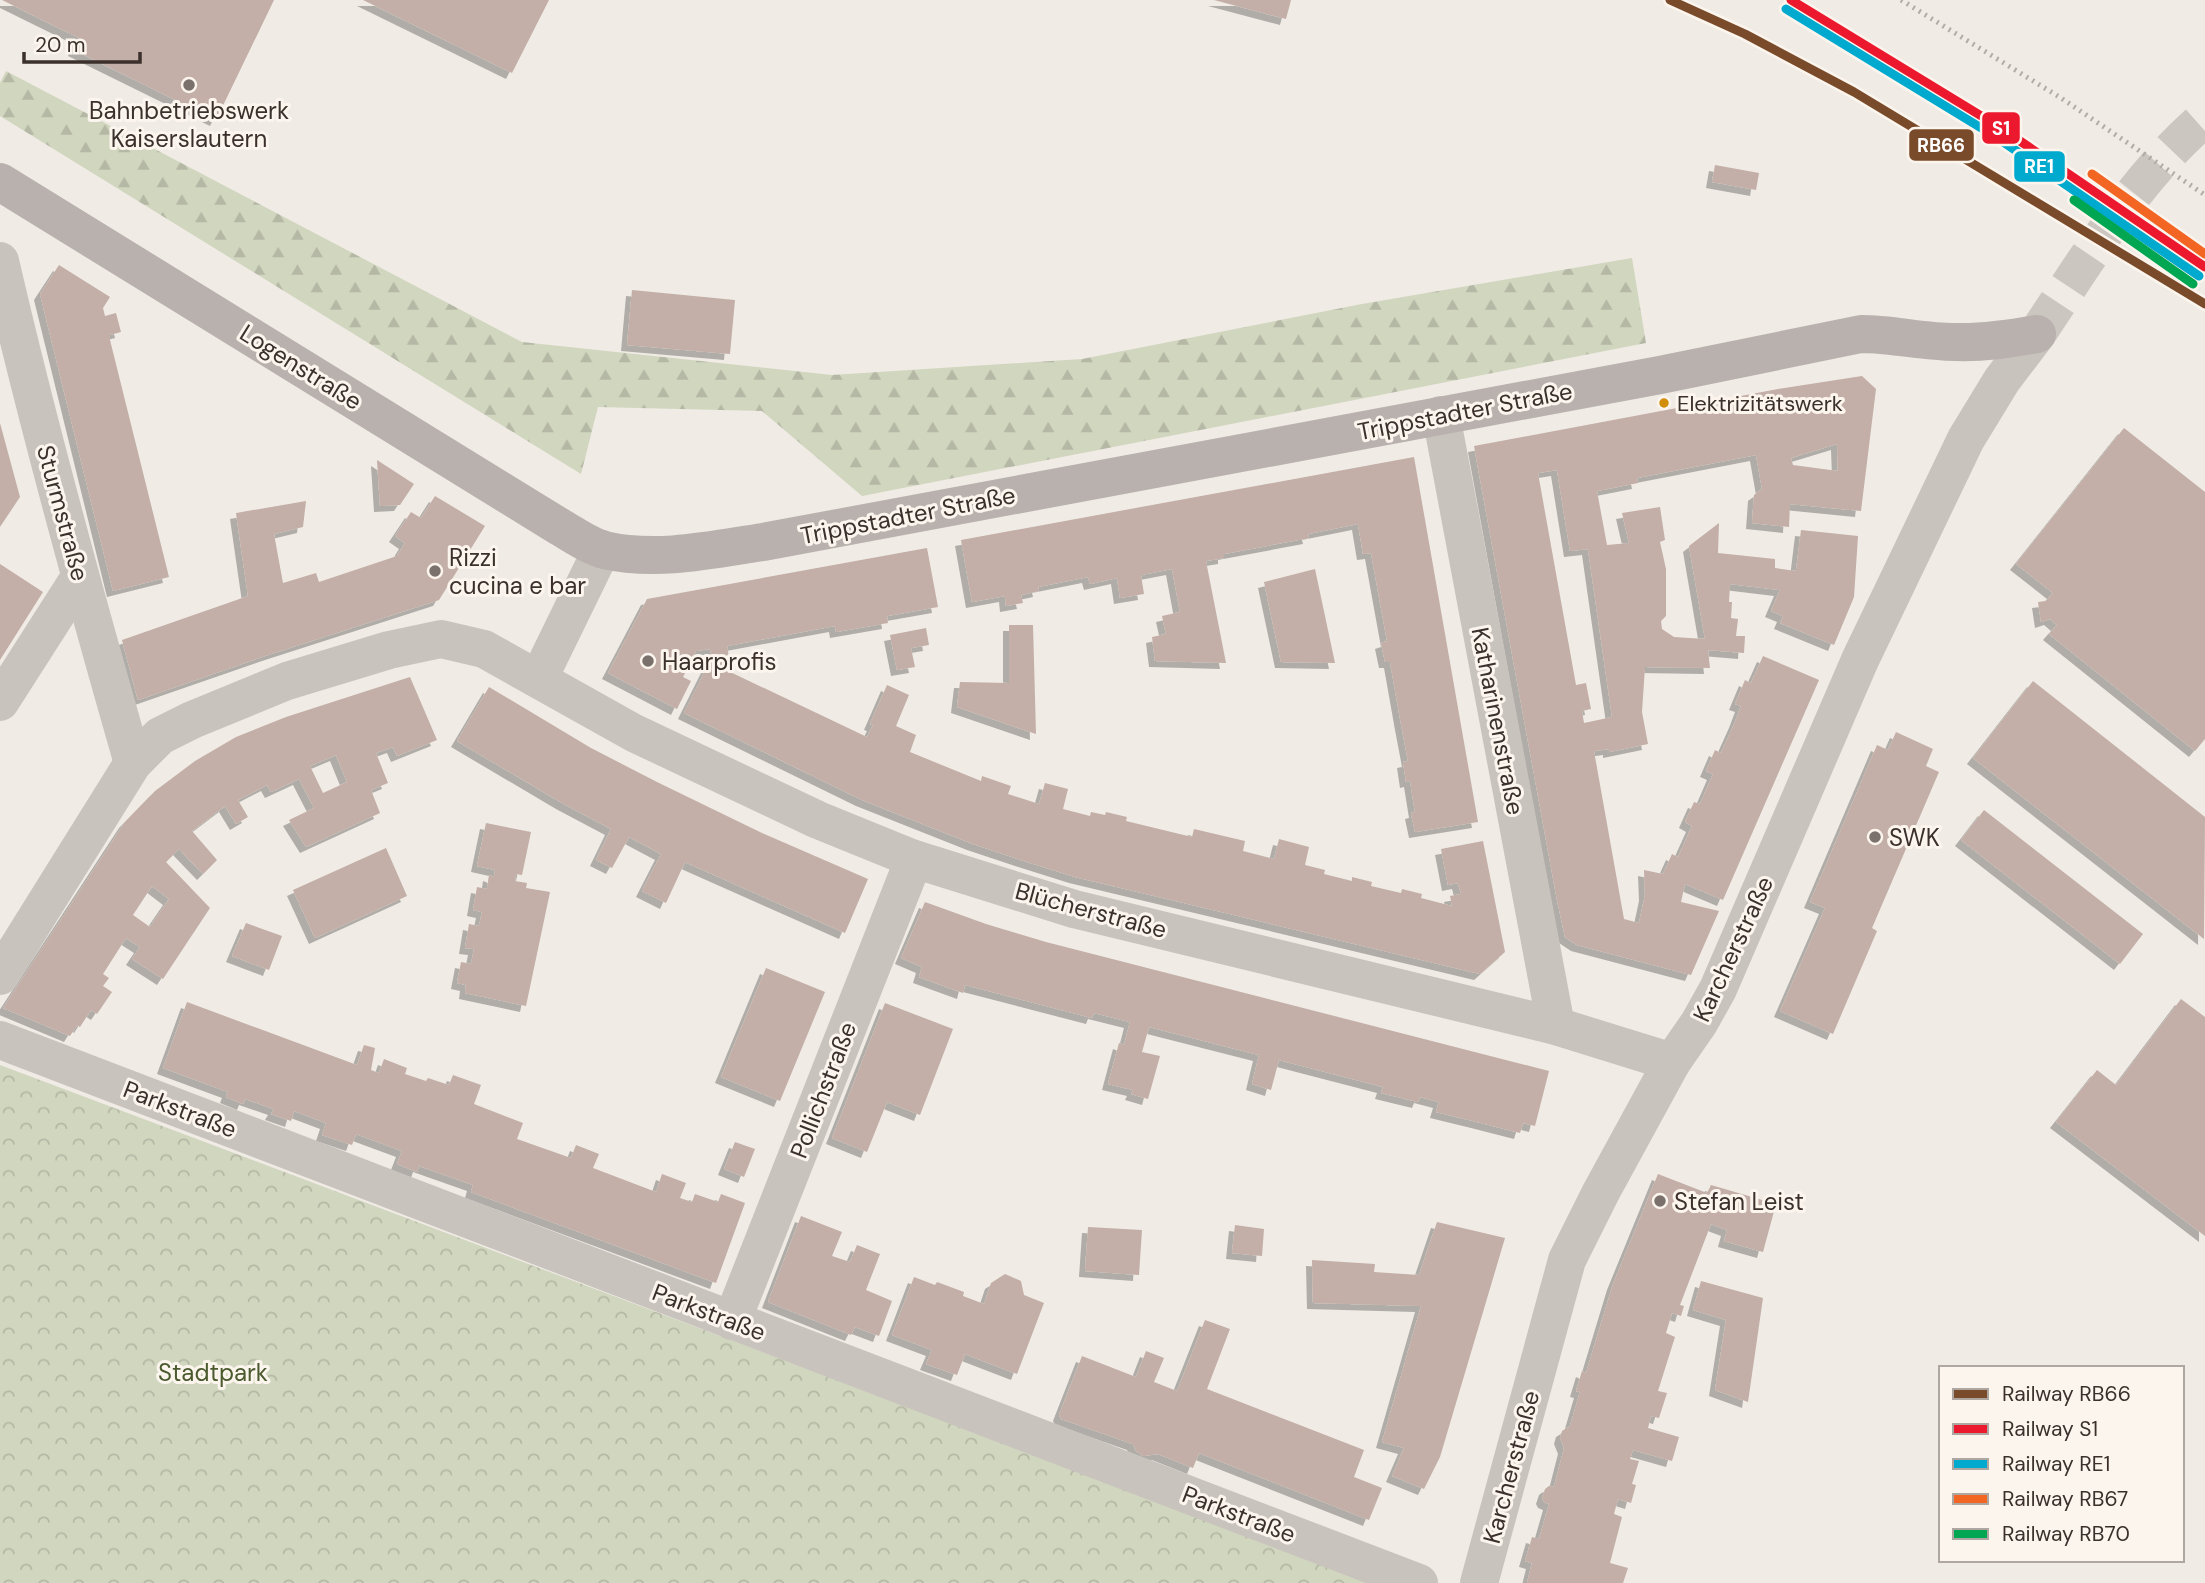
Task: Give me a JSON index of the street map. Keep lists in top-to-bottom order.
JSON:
{
  "streets": {
    "main road": ["Logenstraße", "Trippstadter Straße"],
    "street": [
      "Sturmstraße",
      "Katharinenstraße",
      "Blücherstraße",
      "Karcherstraße",
      "Pollichstraße",
      "Parkstraße"
    ]
  },
  "crossings": [
    ["Logenstraße", "Trippstadter Straße"],
    ["Trippstadter Straße", "Katharinenstraße"],
    ["Trippstadter Straße", "Karcherstraße"],
    ["Katharinenstraße", "Blücherstraße"],
    ["Blücherstraße", "Karcherstraße"],
    ["Blücherstraße", "Pollichstraße"],
    ["Pollichstraße", "Parkstraße"]
  ],
  "parks": ["Stadtpark"],
  "places": [
    "Bahnbetriebswerk Kaiserslautern",
    "Elektrizitätswerk",
    "Rizzi cucina e bar",
    "Haarprofis",
    "SWK",
    "Stefan Leist"
  ],
  "lines": [
    "rail line RB66",
    "rail line S1",
    "rail line RE1",
    "rail line RB67",
    "rail line RB70"
  ],
  "legend": [
    "Railway RB66",
    "Railway S1",
    "Railway RE1",
    "Railway RB67",
    "Railway RB70"
  ],
  "scale_bar": "20 m"
}
